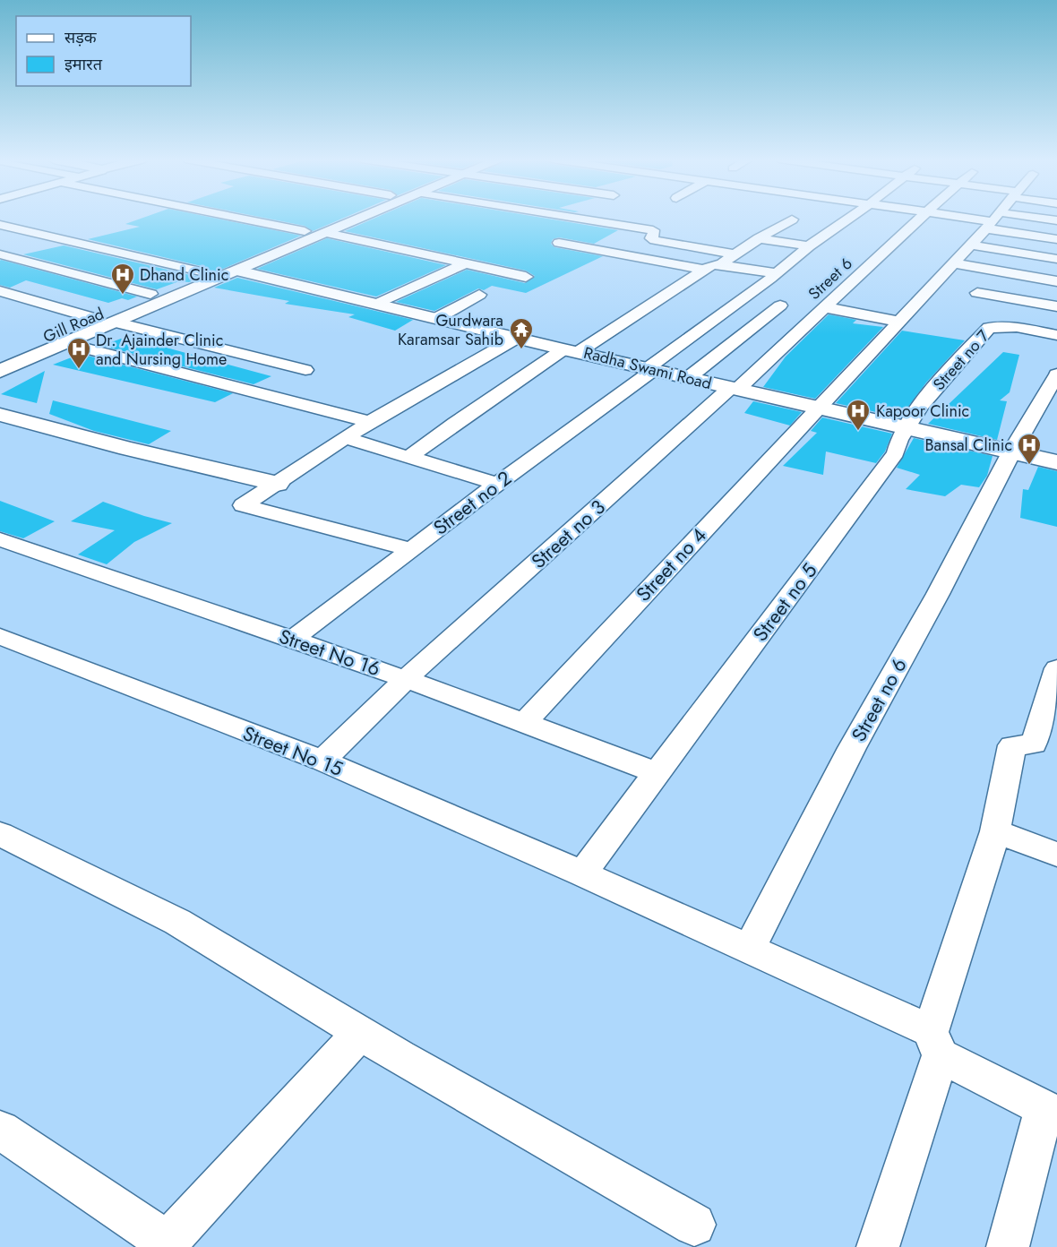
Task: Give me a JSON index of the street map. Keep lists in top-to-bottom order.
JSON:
{
  "streets": {
    "main road": ["Gill Road", "Radha Swami Road"],
    "street": [
      "Street 6",
      "Street no 7",
      "Street no 2",
      "Street no 3",
      "Street no 4",
      "Street no 5",
      "Street No 16",
      "Street no 6",
      "Street No 15"
    ]
  },
  "crossings": [
    ["Street 6", "Radha Swami Road"],
    ["Street 6", "Street no 3"],
    ["Gill Road", "Radha Swami Road"],
    ["Street no 7", "Radha Swami Road"],
    ["Street no 7", "Street no 5"],
    ["Radha Swami Road", "Street no 2"],
    ["Radha Swami Road", "Street no 3"],
    ["Radha Swami Road", "Street no 4"],
    ["Radha Swami Road", "Street no 5"],
    ["Radha Swami Road", "Street no 6"],
    ["Street no 2", "Street No 16"],
    ["Street no 3", "Street No 16"],
    ["Street no 3", "Street No 15"],
    ["Street no 4", "Street No 16"],
    ["Street no 5", "Street No 16"],
    ["Street no 5", "Street No 15"],
    ["Street no 6", "Street No 15"]
  ],
  "places": {
    "hospital": [
      "Dhand Clinic",
      "Dr. Ajainder Clinic and Nursing Home",
      "Kapoor Clinic",
      "Bansal Clinic"
    ],
    "temple": ["Gurdwara Karamsar Sahib"]
  },
  "legend": ["सड़क", "इमारत"]
}
